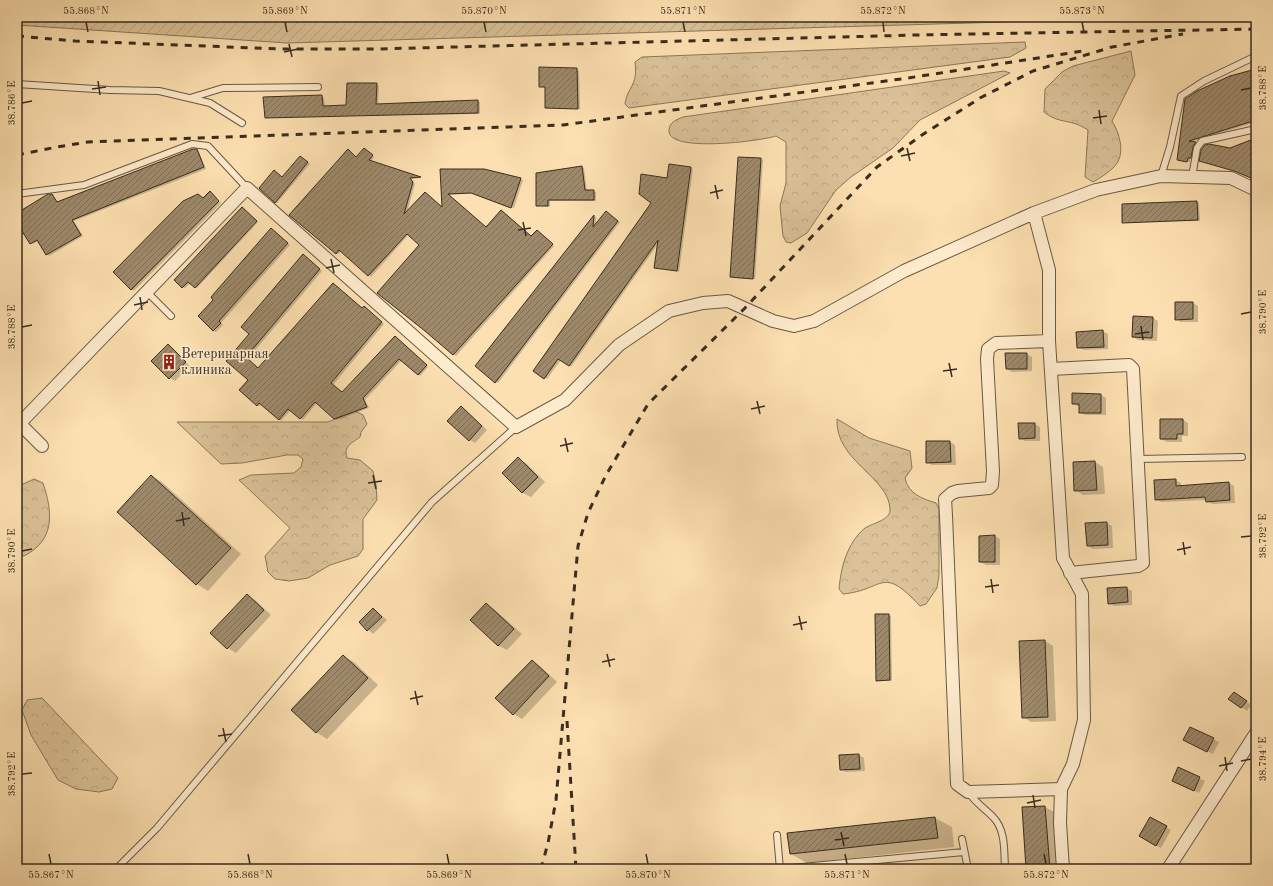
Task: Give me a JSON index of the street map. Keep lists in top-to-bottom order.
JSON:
{
  "places": {
    "building": ["Ветеринарная клиника"]
  },
  "coordinates": [
    "55.868°N",
    "55.869°N",
    "55.870°N",
    "55.871°N",
    "55.872°N",
    "55.873°N",
    "38.788°E",
    "38.786°E",
    "38.790°E",
    "38.792°E",
    "38.794°E",
    "55.867°N"
  ]
}
